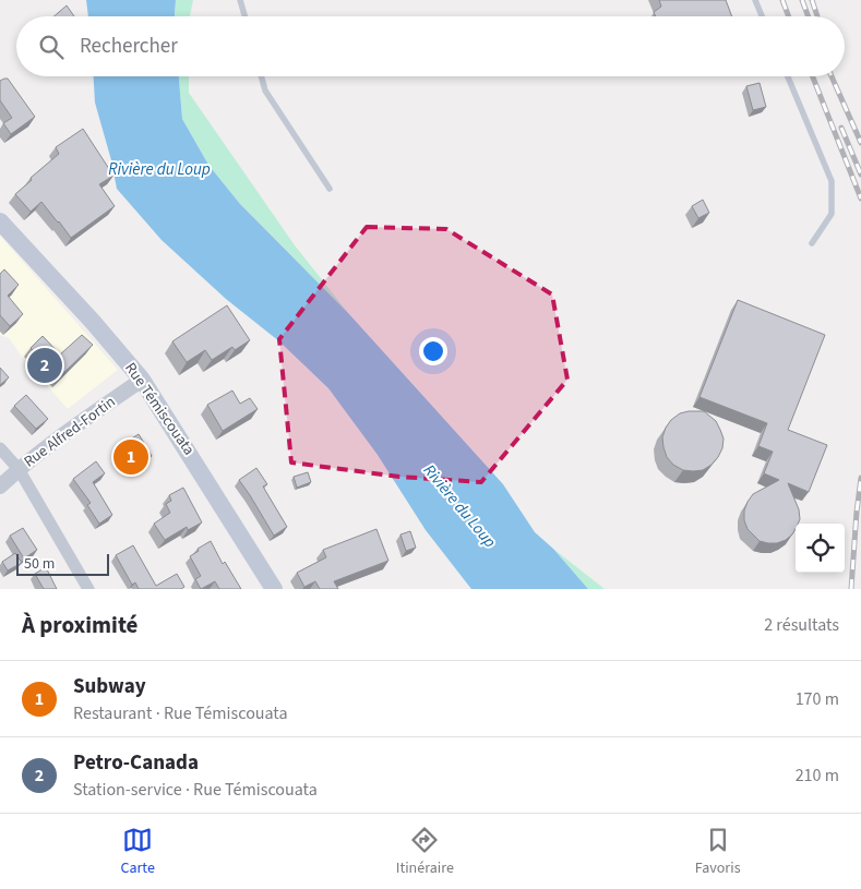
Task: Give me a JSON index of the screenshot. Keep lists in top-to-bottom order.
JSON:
{
  "streets": {
    "main road": ["Rue Témiscouata"],
    "street": ["Rue Alfred-Fortin"]
  },
  "crossings": [
    ["Rue Témiscouata", "Rue Alfred-Fortin"]
  ],
  "water": ["Rivière du Loup"],
  "scale_bar": "50 m",
  "page": {
    "search": "Rechercher",
    "pins": ["2", "1"],
    "scale": "50 m",
    "heading": ["À proximité", "2 résultats"],
    "list": [
      {
        "mark": "1",
        "name": "Subway",
        "note": "Restaurant · Rue Témiscouata",
        "value": "170 m"
      },
      {
        "mark": "2",
        "name": "Petro-Canada",
        "note": "Station-service · Rue Témiscouata",
        "value": "210 m"
      }
    ],
    "nav": ["Carte", "Itinéraire", "Favoris"]
  }
}
